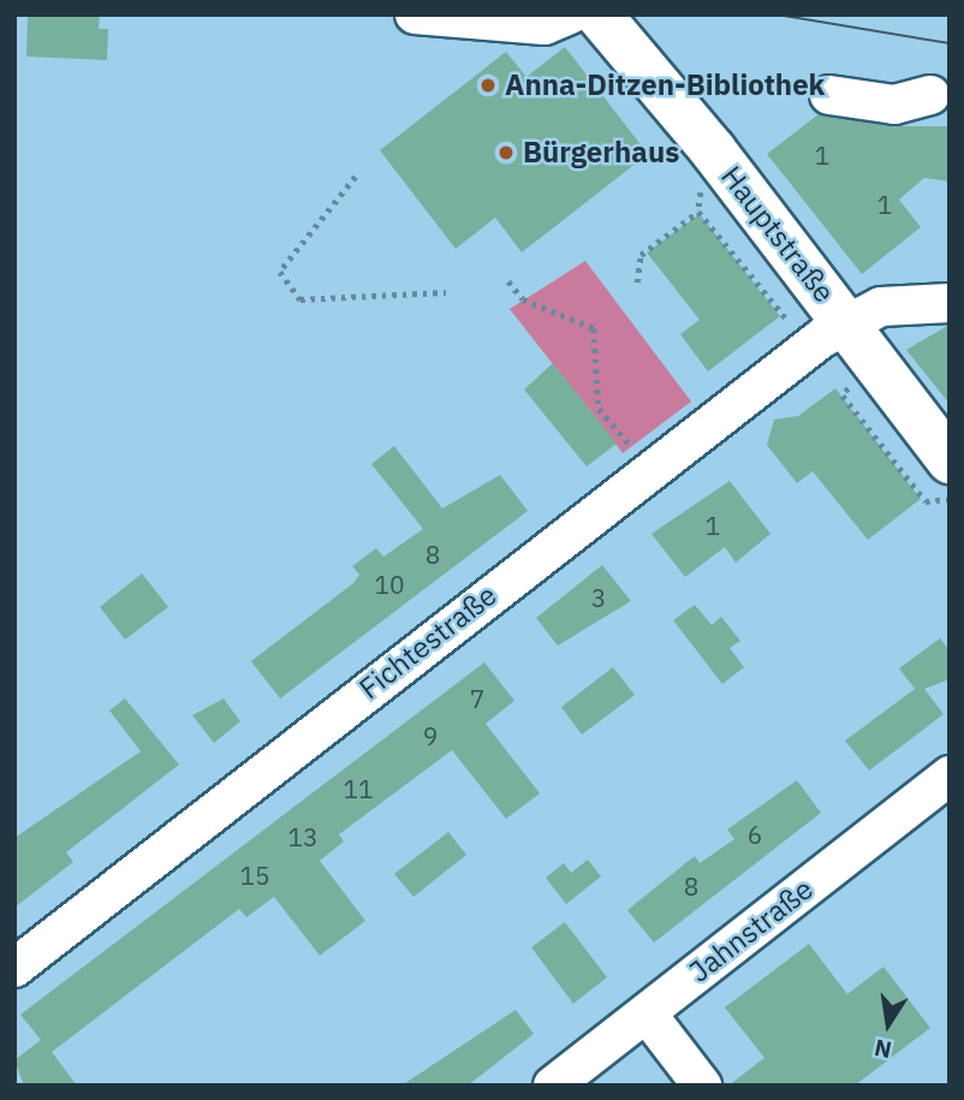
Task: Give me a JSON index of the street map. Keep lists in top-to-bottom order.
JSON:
{
  "streets": {
    "main road": ["Hauptstraße"],
    "street": ["Fichtestraße", "Jahnstraße"]
  },
  "crossings": [
    ["Hauptstraße", "Fichtestraße"]
  ],
  "places": ["Anna-Ditzen-Bibliothek", "Bürgerhaus"],
  "house_numbers": [
    "1",
    "1",
    "1",
    "8",
    "10",
    "3",
    "7",
    "9",
    "11",
    "6",
    "13",
    "15",
    "8"
  ],
  "north": "bottom"
}
